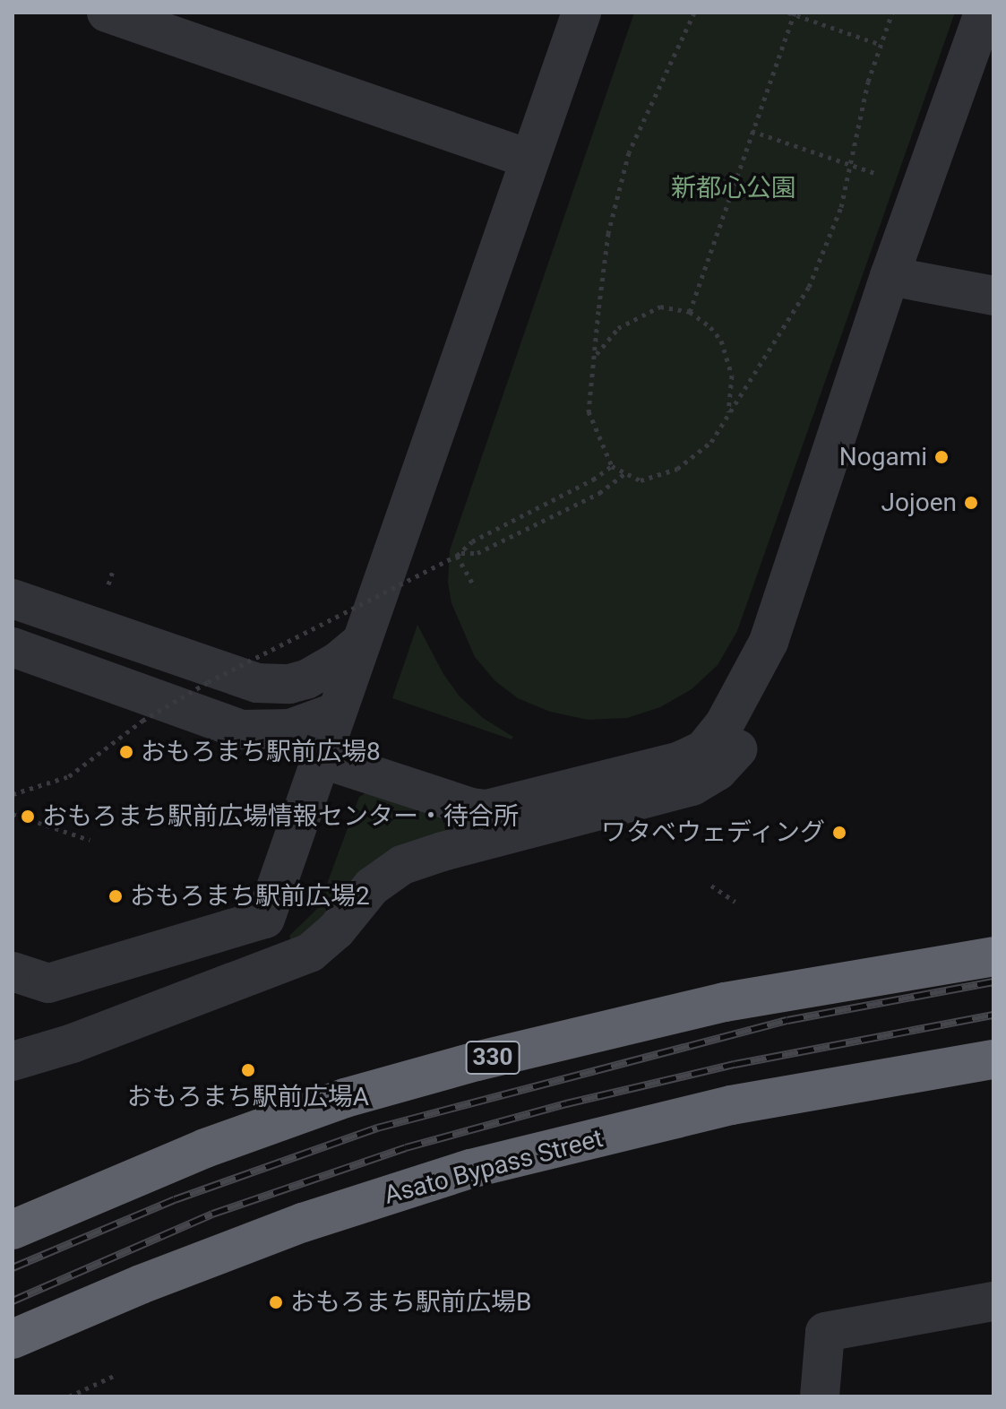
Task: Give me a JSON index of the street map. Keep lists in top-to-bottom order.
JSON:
{
  "streets": {
    "highway": ["330", "Asato Bypass Street"]
  },
  "parks": ["新都心公園"],
  "places": [
    "Nogami",
    "Jojoen",
    "おもろまち駅前広場8",
    "おもろまち駅前広場情報センター・待合所",
    "ワタベウェディング",
    "おもろまち駅前広場2",
    "おもろまち駅前広場A",
    "おもろまち駅前広場B"
  ]
}
